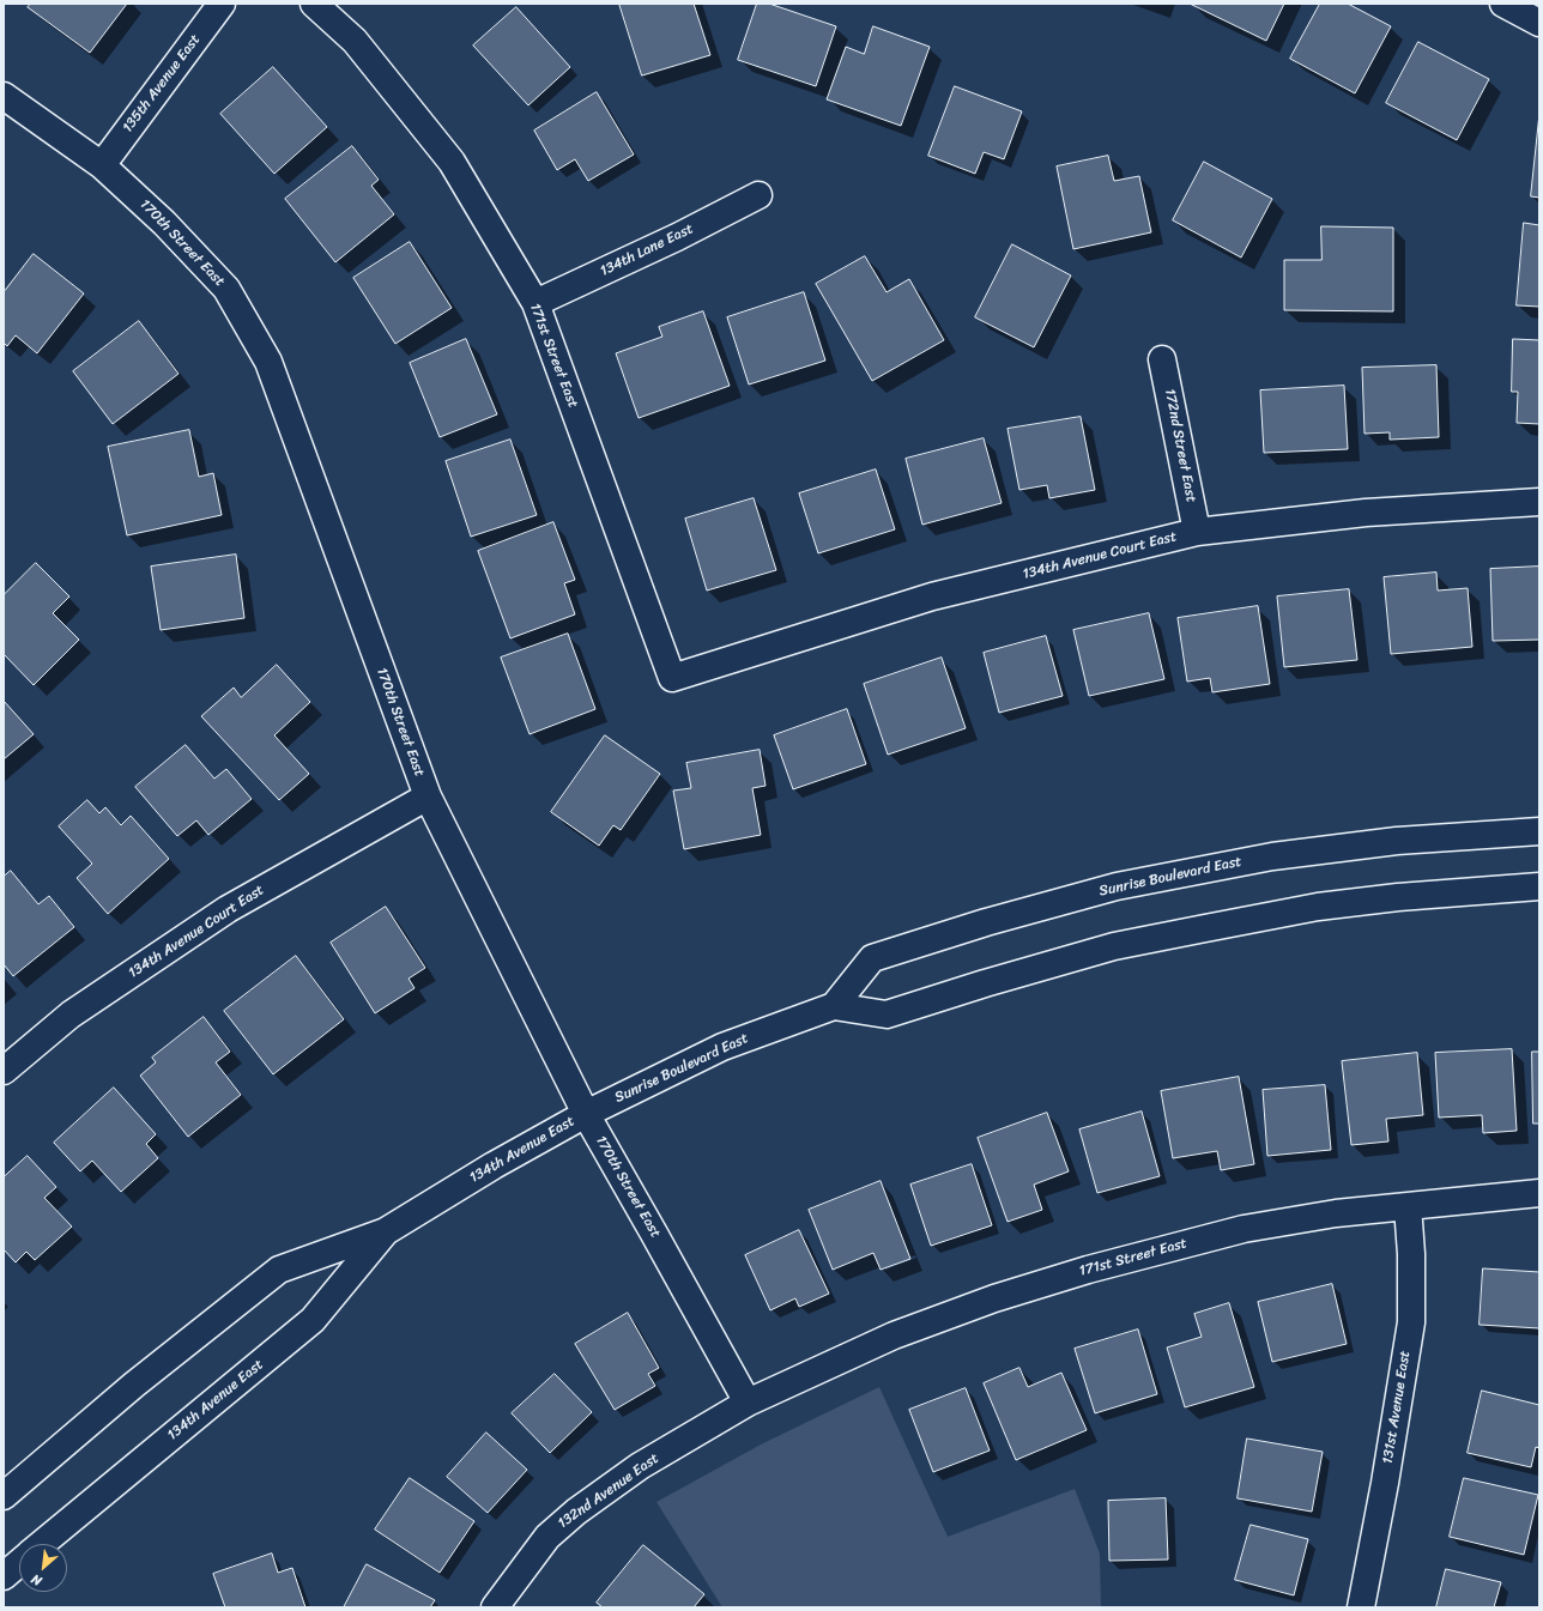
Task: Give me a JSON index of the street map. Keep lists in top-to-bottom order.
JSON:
{
  "streets": {
    "street": [
      "135th Avenue East",
      "170th Street East",
      "134th Lane East",
      "171st Street East",
      "172nd Street East",
      "134th Avenue Court East",
      "Sunrise Boulevard East",
      "134th Avenue East",
      "131st Avenue East",
      "132nd Avenue East"
    ]
  },
  "crossings": [
    ["135th Avenue East", "170th Street East"],
    ["170th Street East", "171st Street East"],
    ["170th Street East", "134th Avenue Court East"],
    ["170th Street East", "Sunrise Boulevard East"],
    ["170th Street East", "134th Avenue East"],
    ["170th Street East", "132nd Avenue East"],
    ["134th Lane East", "171st Street East"],
    ["171st Street East", "134th Avenue Court East"],
    ["171st Street East", "131st Avenue East"],
    ["171st Street East", "132nd Avenue East"],
    ["172nd Street East", "134th Avenue Court East"],
    ["Sunrise Boulevard East", "134th Avenue East"]
  ],
  "north": "bottom left"
}
